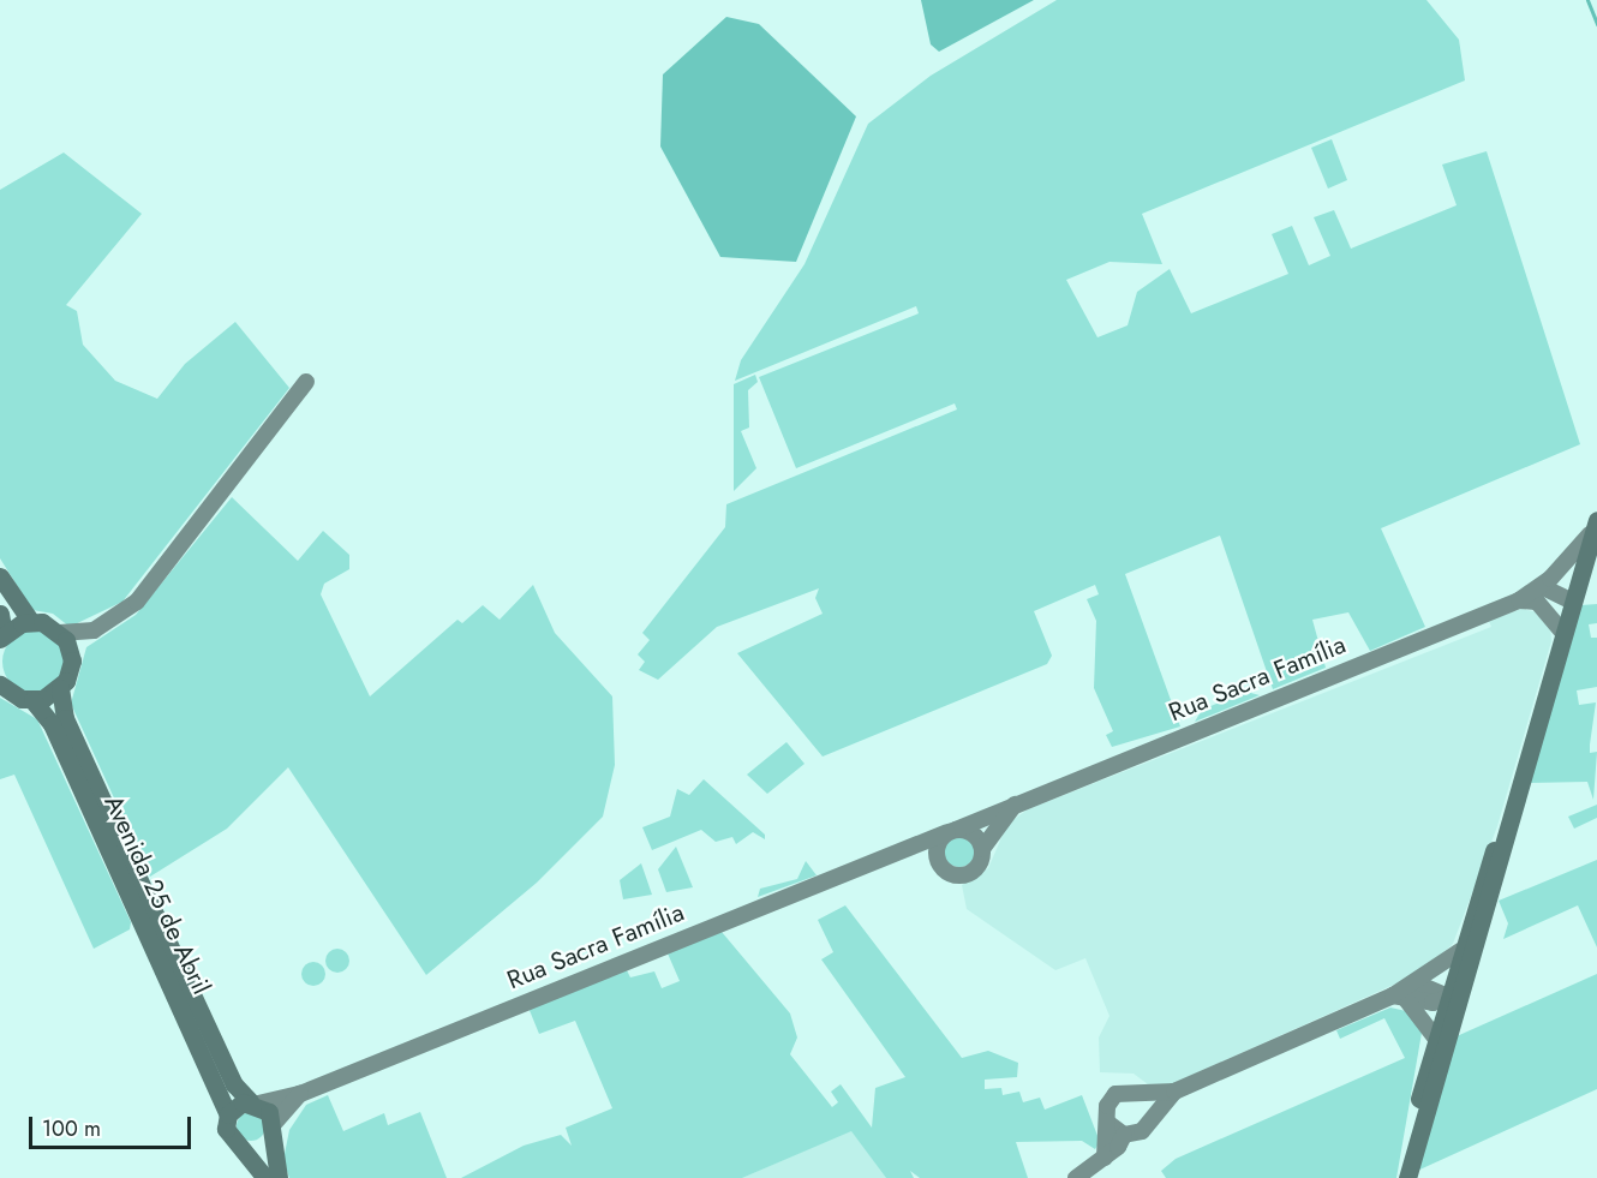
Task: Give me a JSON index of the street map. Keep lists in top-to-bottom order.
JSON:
{
  "streets": {
    "main road": ["Avenida 25 de Abril"],
    "street": ["Rua Sacra Família"]
  },
  "crossings": [
    ["Rua Sacra Família", "Avenida 25 de Abril"]
  ],
  "scale_bar": "100 m"
}
